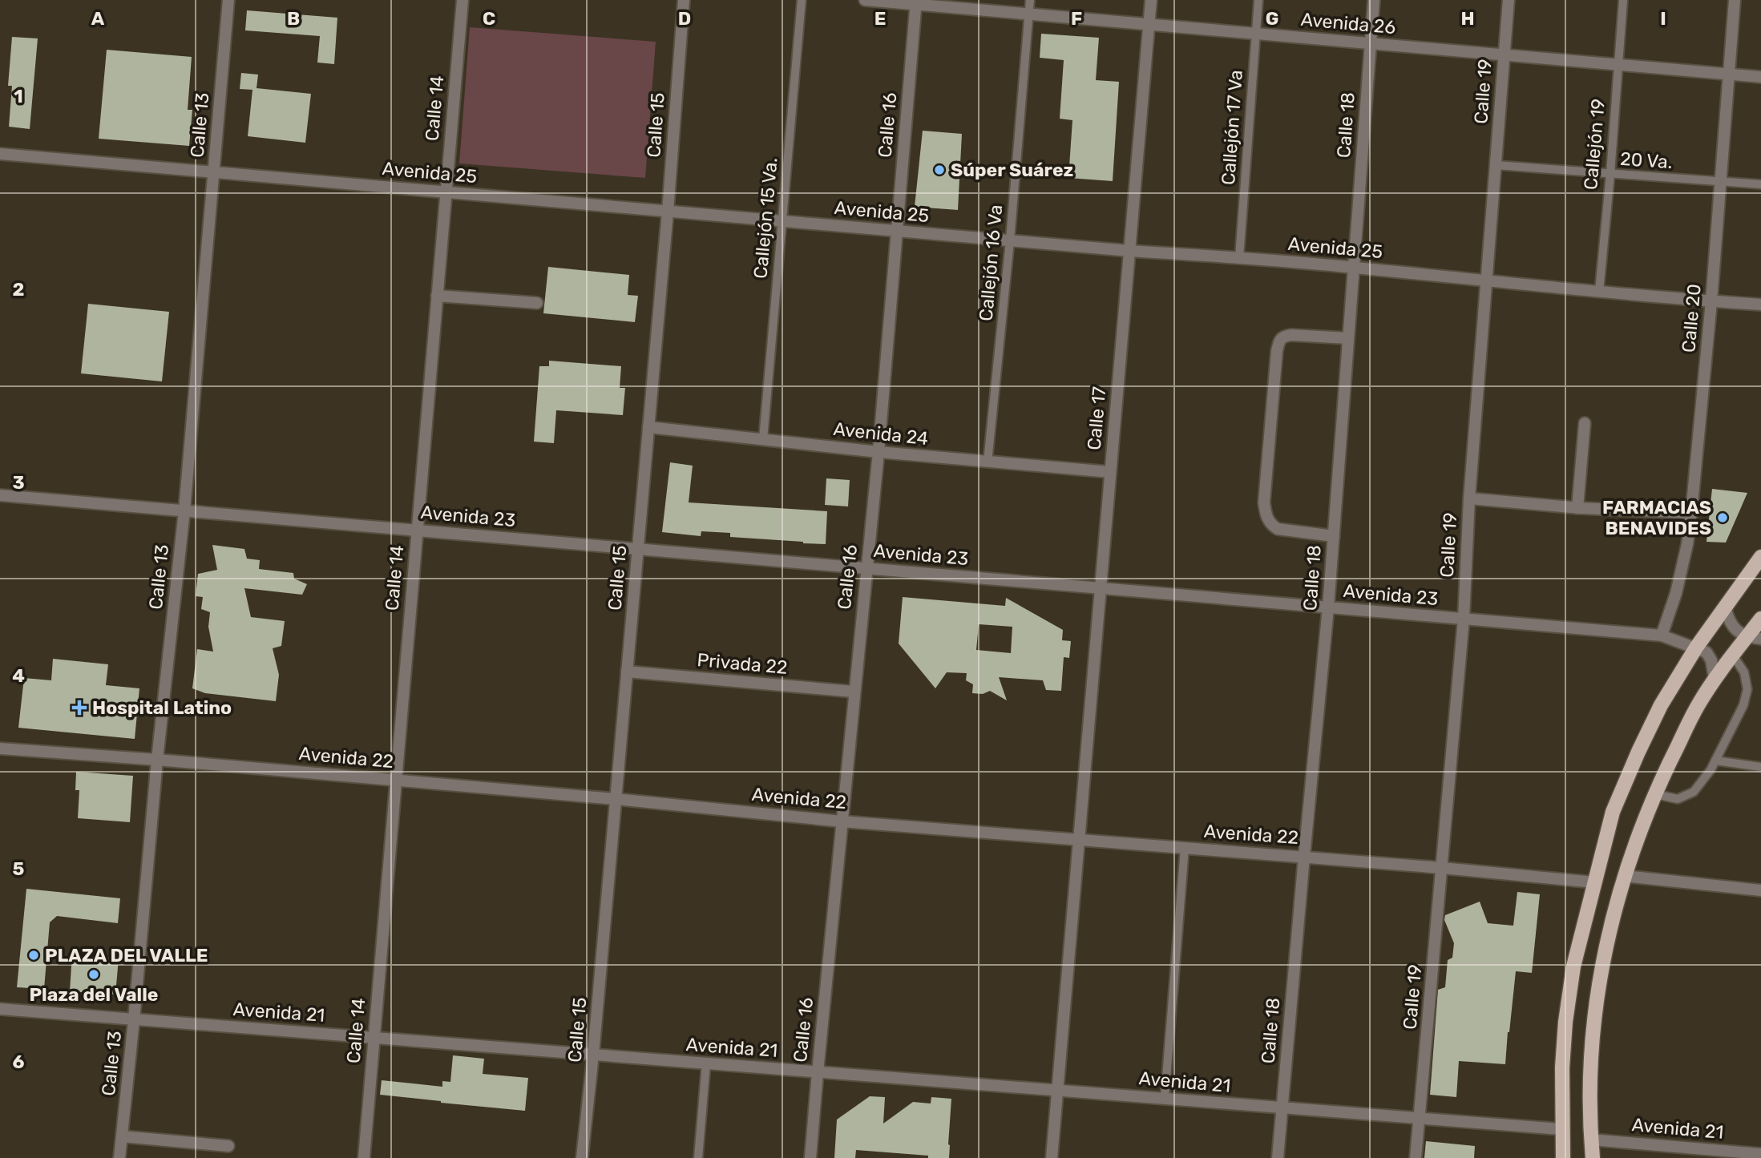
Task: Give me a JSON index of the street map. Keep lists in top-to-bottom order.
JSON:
{
  "streets": {
    "street": [
      "Avenida 26",
      "Calle 19",
      "Calle 14",
      "Calle 13",
      "Calle 15",
      "Calle 16",
      "Calle 18",
      "Avenida 25",
      "Calle 20",
      "Calle 17",
      "Avenida 24",
      "Avenida 23",
      "Privada 22",
      "Avenida 22",
      "Avenida 21"
    ],
    "lane": [
      "Callejón 17 Va",
      "Callejón 19",
      "20 Va.",
      "Callejón 15 Va.",
      "Callejón 16 Va"
    ]
  },
  "crossings": [
    ["Avenida 26", "Calle 19"],
    ["Avenida 26", "Calle 16"],
    ["Avenida 26", "Calle 18"],
    ["Avenida 26", "Callejón 17 Va"],
    ["Avenida 26", "Callejón 19"],
    ["Avenida 26", "Callejón 16 Va"],
    ["Avenida 26", "Calle 20"],
    ["Avenida 26", "Calle 17"],
    ["Calle 19", "20 Va."],
    ["Calle 19", "Avenida 25"],
    ["Calle 19", "Avenida 23"],
    ["Calle 19", "Avenida 22"],
    ["Calle 19", "Avenida 21"],
    ["Calle 14", "Avenida 25"],
    ["Calle 14", "Avenida 23"],
    ["Calle 14", "Avenida 22"],
    ["Calle 14", "Avenida 21"],
    ["Calle 13", "Avenida 25"],
    ["Calle 13", "Avenida 23"],
    ["Calle 13", "Avenida 22"],
    ["Calle 13", "Avenida 21"],
    ["Calle 15", "Avenida 25"],
    ["Calle 15", "Avenida 24"],
    ["Calle 15", "Avenida 23"],
    ["Calle 15", "Privada 22"],
    ["Calle 15", "Avenida 22"],
    ["Calle 15", "Avenida 21"],
    ["Calle 16", "Avenida 25"],
    ["Calle 16", "Avenida 24"],
    ["Calle 16", "Avenida 23"],
    ["Calle 16", "Privada 22"],
    ["Calle 16", "Avenida 22"],
    ["Calle 16", "Avenida 21"],
    ["Calle 18", "Avenida 25"],
    ["Calle 18", "Avenida 23"],
    ["Calle 18", "Avenida 22"],
    ["Calle 18", "Avenida 21"],
    ["Callejón 17 Va", "Avenida 25"],
    ["Callejón 19", "20 Va."],
    ["Callejón 19", "Avenida 25"],
    ["20 Va.", "Calle 20"],
    ["Avenida 25", "Callejón 15 Va."],
    ["Avenida 25", "Callejón 16 Va"],
    ["Avenida 25", "Calle 20"],
    ["Avenida 25", "Calle 17"],
    ["Callejón 15 Va.", "Avenida 24"],
    ["Callejón 16 Va", "Avenida 24"],
    ["Calle 20", "Avenida 23"],
    ["Calle 17", "Avenida 24"],
    ["Calle 17", "Avenida 23"],
    ["Calle 17", "Avenida 22"],
    ["Calle 17", "Avenida 21"]
  ],
  "places": {
    "other": [
      "Súper Suárez",
      "FARMACIAS BENAVIDES",
      "PLAZA DEL VALLE",
      "Plaza del Valle"
    ],
    "health": ["Hospital Latino"]
  },
  "grid": {
    "columns": [
      "A",
      "B",
      "C",
      "D",
      "E",
      "F",
      "G",
      "H",
      "I"
    ],
    "rows": [
      "1",
      "2",
      "3",
      "4",
      "5",
      "6"
    ]
  }
}
